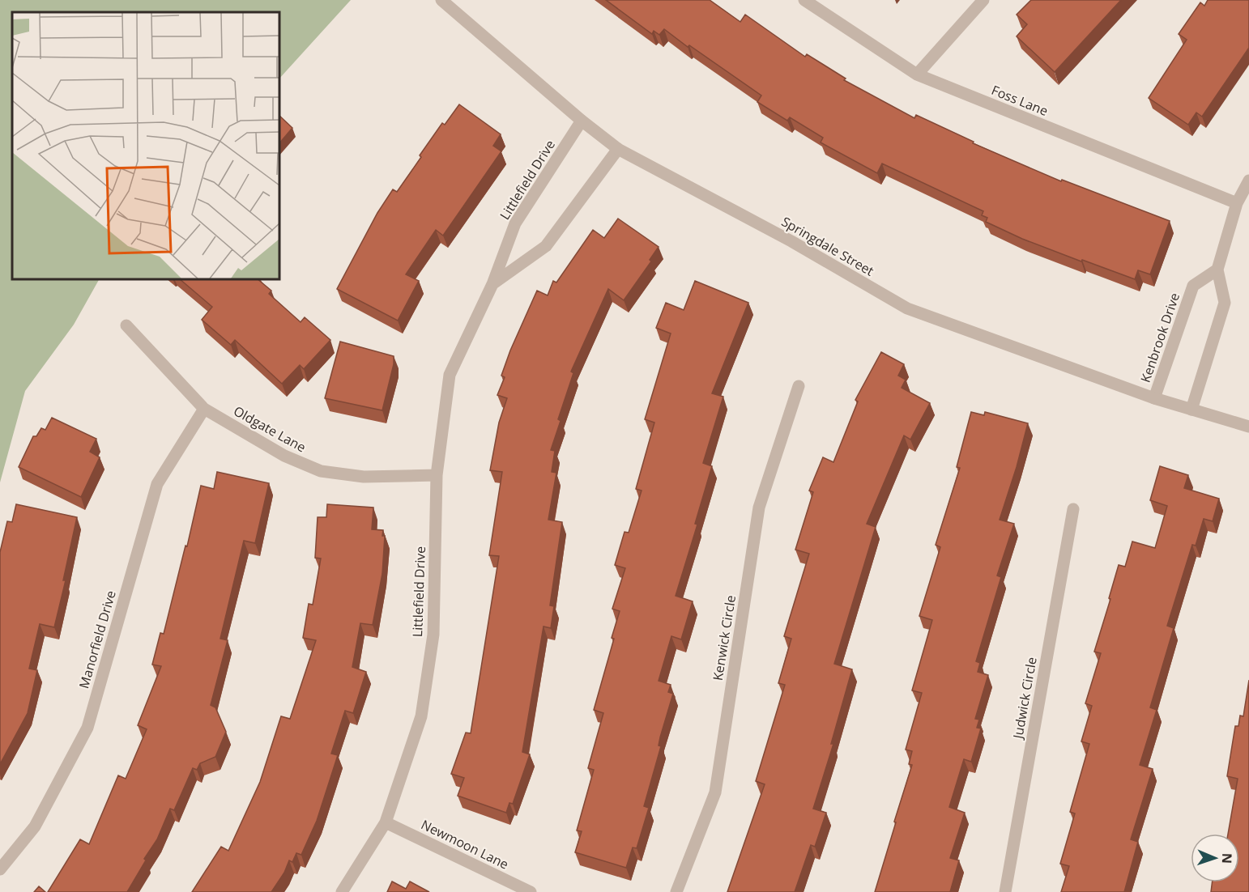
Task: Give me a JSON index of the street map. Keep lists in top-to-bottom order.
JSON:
{
  "streets": {
    "street": [
      "Foss Lane",
      "Littlefield Drive",
      "Springdale Street",
      "Kenbrook Drive",
      "Oldgate Lane",
      "Kenwick Circle",
      "Manorfield Drive",
      "Judwick Circle",
      "Newmoon Lane"
    ]
  },
  "crossings": [
    ["Littlefield Drive", "Springdale Street"],
    ["Littlefield Drive", "Oldgate Lane"],
    ["Littlefield Drive", "Newmoon Lane"],
    ["Springdale Street", "Kenbrook Drive"],
    ["Oldgate Lane", "Manorfield Drive"]
  ],
  "north": "right"
}
